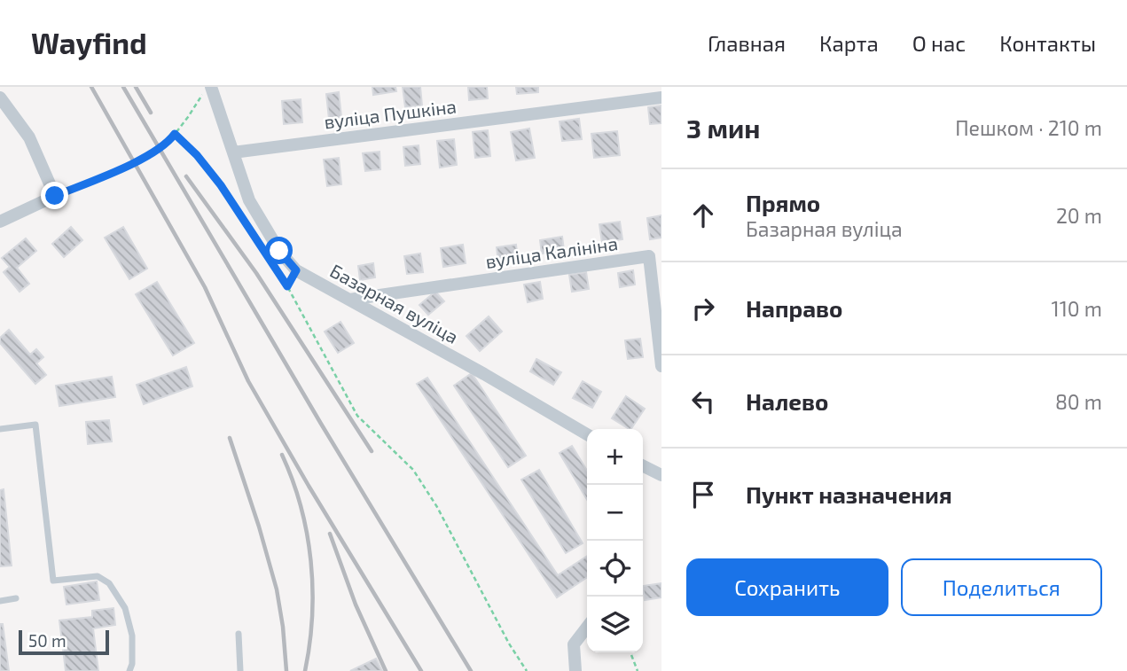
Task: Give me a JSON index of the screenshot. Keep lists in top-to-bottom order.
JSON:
{
  "streets": {
    "street": ["вуліца Пушкіна", "вуліца Калініна", "Базарная вуліца"]
  },
  "crossings": [
    ["вуліца Пушкіна", "Базарная вуліца"],
    ["вуліца Калініна", "Базарная вуліца"]
  ],
  "scale_bar": "50 m",
  "page": {
    "header": "Wayfind",
    "nav": [
      "Главная",
      "Карта",
      "О нас",
      "Контакты"
    ],
    "heading": ["3 мин", "Пешком · 210 m"],
    "list": [
      ["Прямо", "Базарная вуліца", "20 m"],
      ["Направо", "110 m"],
      ["Налево", "80 m"],
      "Пункт назначения"
    ],
    "map_buttons": ["+", "−"],
    "buttons": ["Сохранить", "Поделиться"],
    "scale": "50 m"
  }
}
